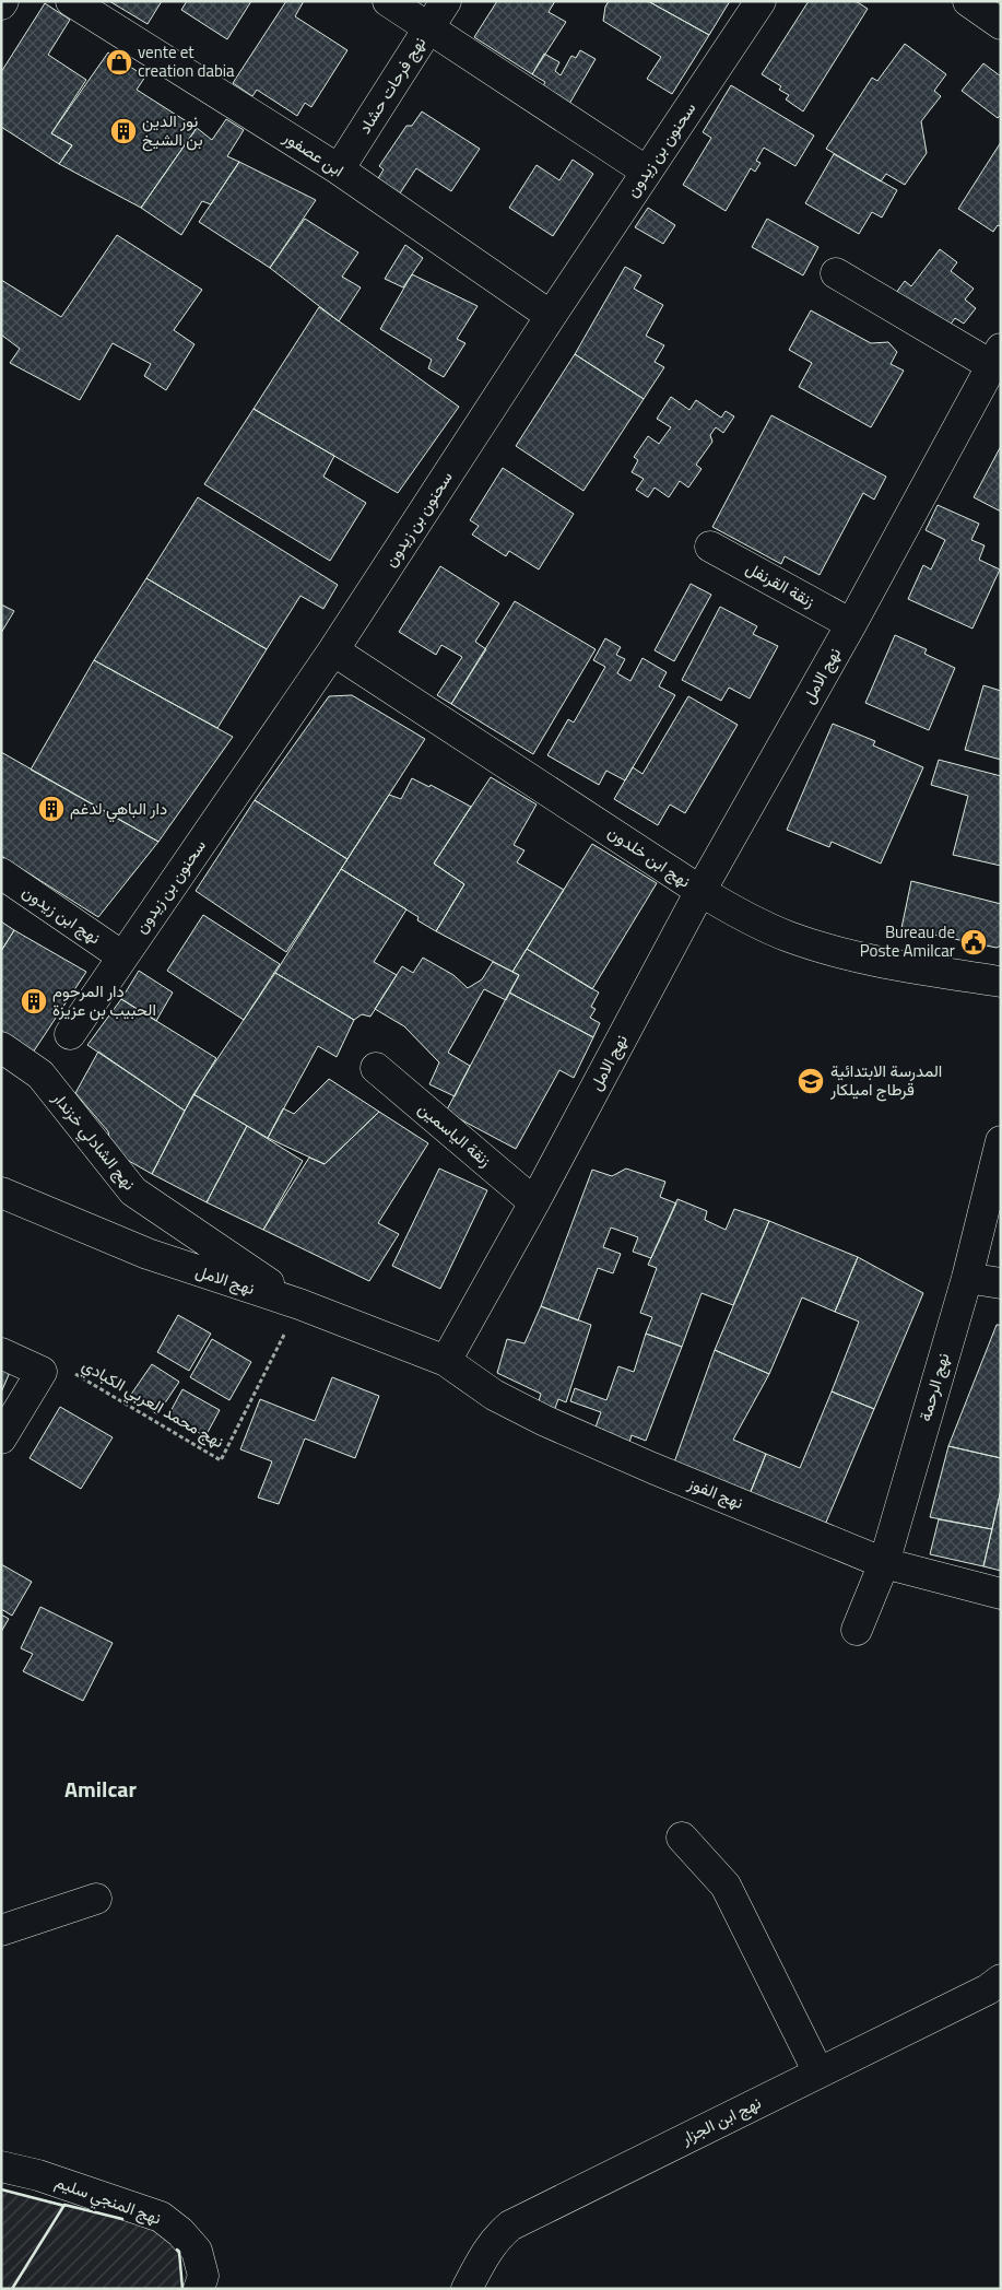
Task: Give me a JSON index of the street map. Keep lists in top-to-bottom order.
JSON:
{
  "streets": {
    "main road": [
      "نهج فرحات حشاد",
      "سحنون بن زيدون",
      "ابن عصفور",
      "زنقة القرنفل",
      "نهج الامل",
      "نهج ابن خلدون",
      "نهج ابن زيدون",
      "زنقة الياسمين",
      "نهج الشادلي خزندار",
      "نهج الرحمة",
      "نهج الفوز",
      "نهج ابن الجزار",
      "نهج المنجي سليم"
    ],
    "path": ["نهج محمد العربي الكبادي"]
  },
  "crossings": [
    ["نهج فرحات حشاد", "ابن عصفور"],
    ["سحنون بن زيدون", "ابن عصفور"],
    ["سحنون بن زيدون", "نهج ابن خلدون"],
    ["سحنون بن زيدون", "نهج ابن زيدون"],
    ["زنقة القرنفل", "نهج الامل"],
    ["نهج الامل", "نهج ابن خلدون"],
    ["نهج الامل", "زنقة الياسمين"],
    ["نهج الامل", "نهج الشادلي خزندار"],
    ["نهج الامل", "نهج محمد العربي الكبادي"],
    ["نهج الامل", "نهج الفوز"],
    ["نهج الشادلي خزندار", "نهج محمد العربي الكبادي"],
    ["نهج الرحمة", "نهج الفوز"]
  ],
  "districts": ["Amilcar"],
  "places": {
    "shop": ["vente et creation dabia"],
    "building": ["نور الدين بن الشيخ", "دار الباهي لدغم", "دار المرحوم الحبيب بن عزيزة"],
    "public building": ["Bureau de Poste Amilcar"],
    "school or university": ["المدرسة الابتدائية قرطاج اميلكار"]
  }
}
